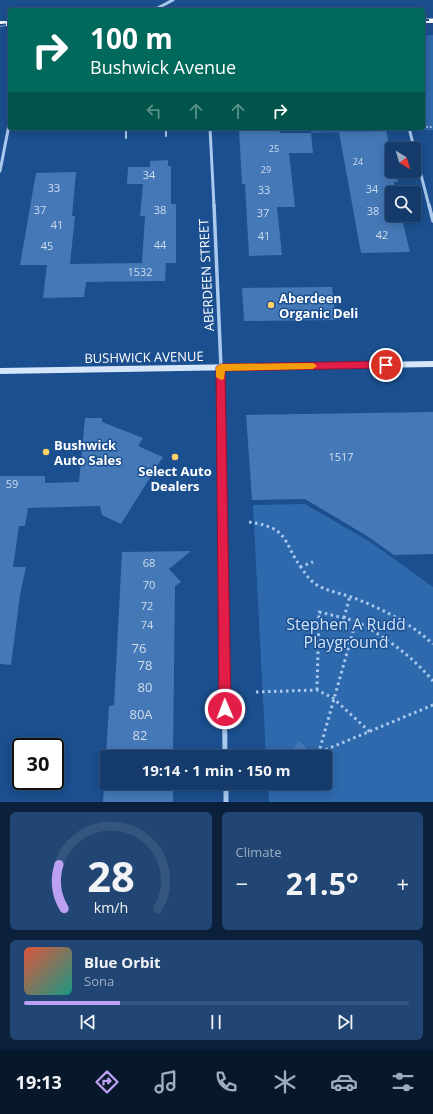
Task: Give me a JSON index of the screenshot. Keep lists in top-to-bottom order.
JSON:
{
  "streets": {
    "main road": ["BUSHWICK AVENUE"],
    "street": ["ABERDEEN STREET"]
  },
  "crossings": [
    ["ABERDEEN STREET", "BUSHWICK AVENUE"]
  ],
  "parks": ["Stephen A Rudd Playground"],
  "places": ["Aberdeen Organic Deli", "Bushwick Auto Sales", "Select Auto Dealers"],
  "house_numbers": [
    "25",
    "24",
    "29",
    "34",
    "33",
    "34",
    "33",
    "37",
    "38",
    "38",
    "37",
    "41",
    "42",
    "41",
    "44",
    "45",
    "1532",
    "1517",
    "59",
    "68",
    "70",
    "72",
    "74",
    "76",
    "78",
    "80",
    "80A",
    "82"
  ],
  "north": "bottom right",
  "page": {
    "turn": ["100 m", "Bushwick Avenue"],
    "limit": "30",
    "trip": "19:14 · 1 min · 150 m",
    "tile": "Climate",
    "heat": ["−", "21.5°", "+"],
    "song": ["Blue Orbit", "Sona"],
    "tabs": "19:13",
    "gauge": ["28", "km/h"]
  }
}
